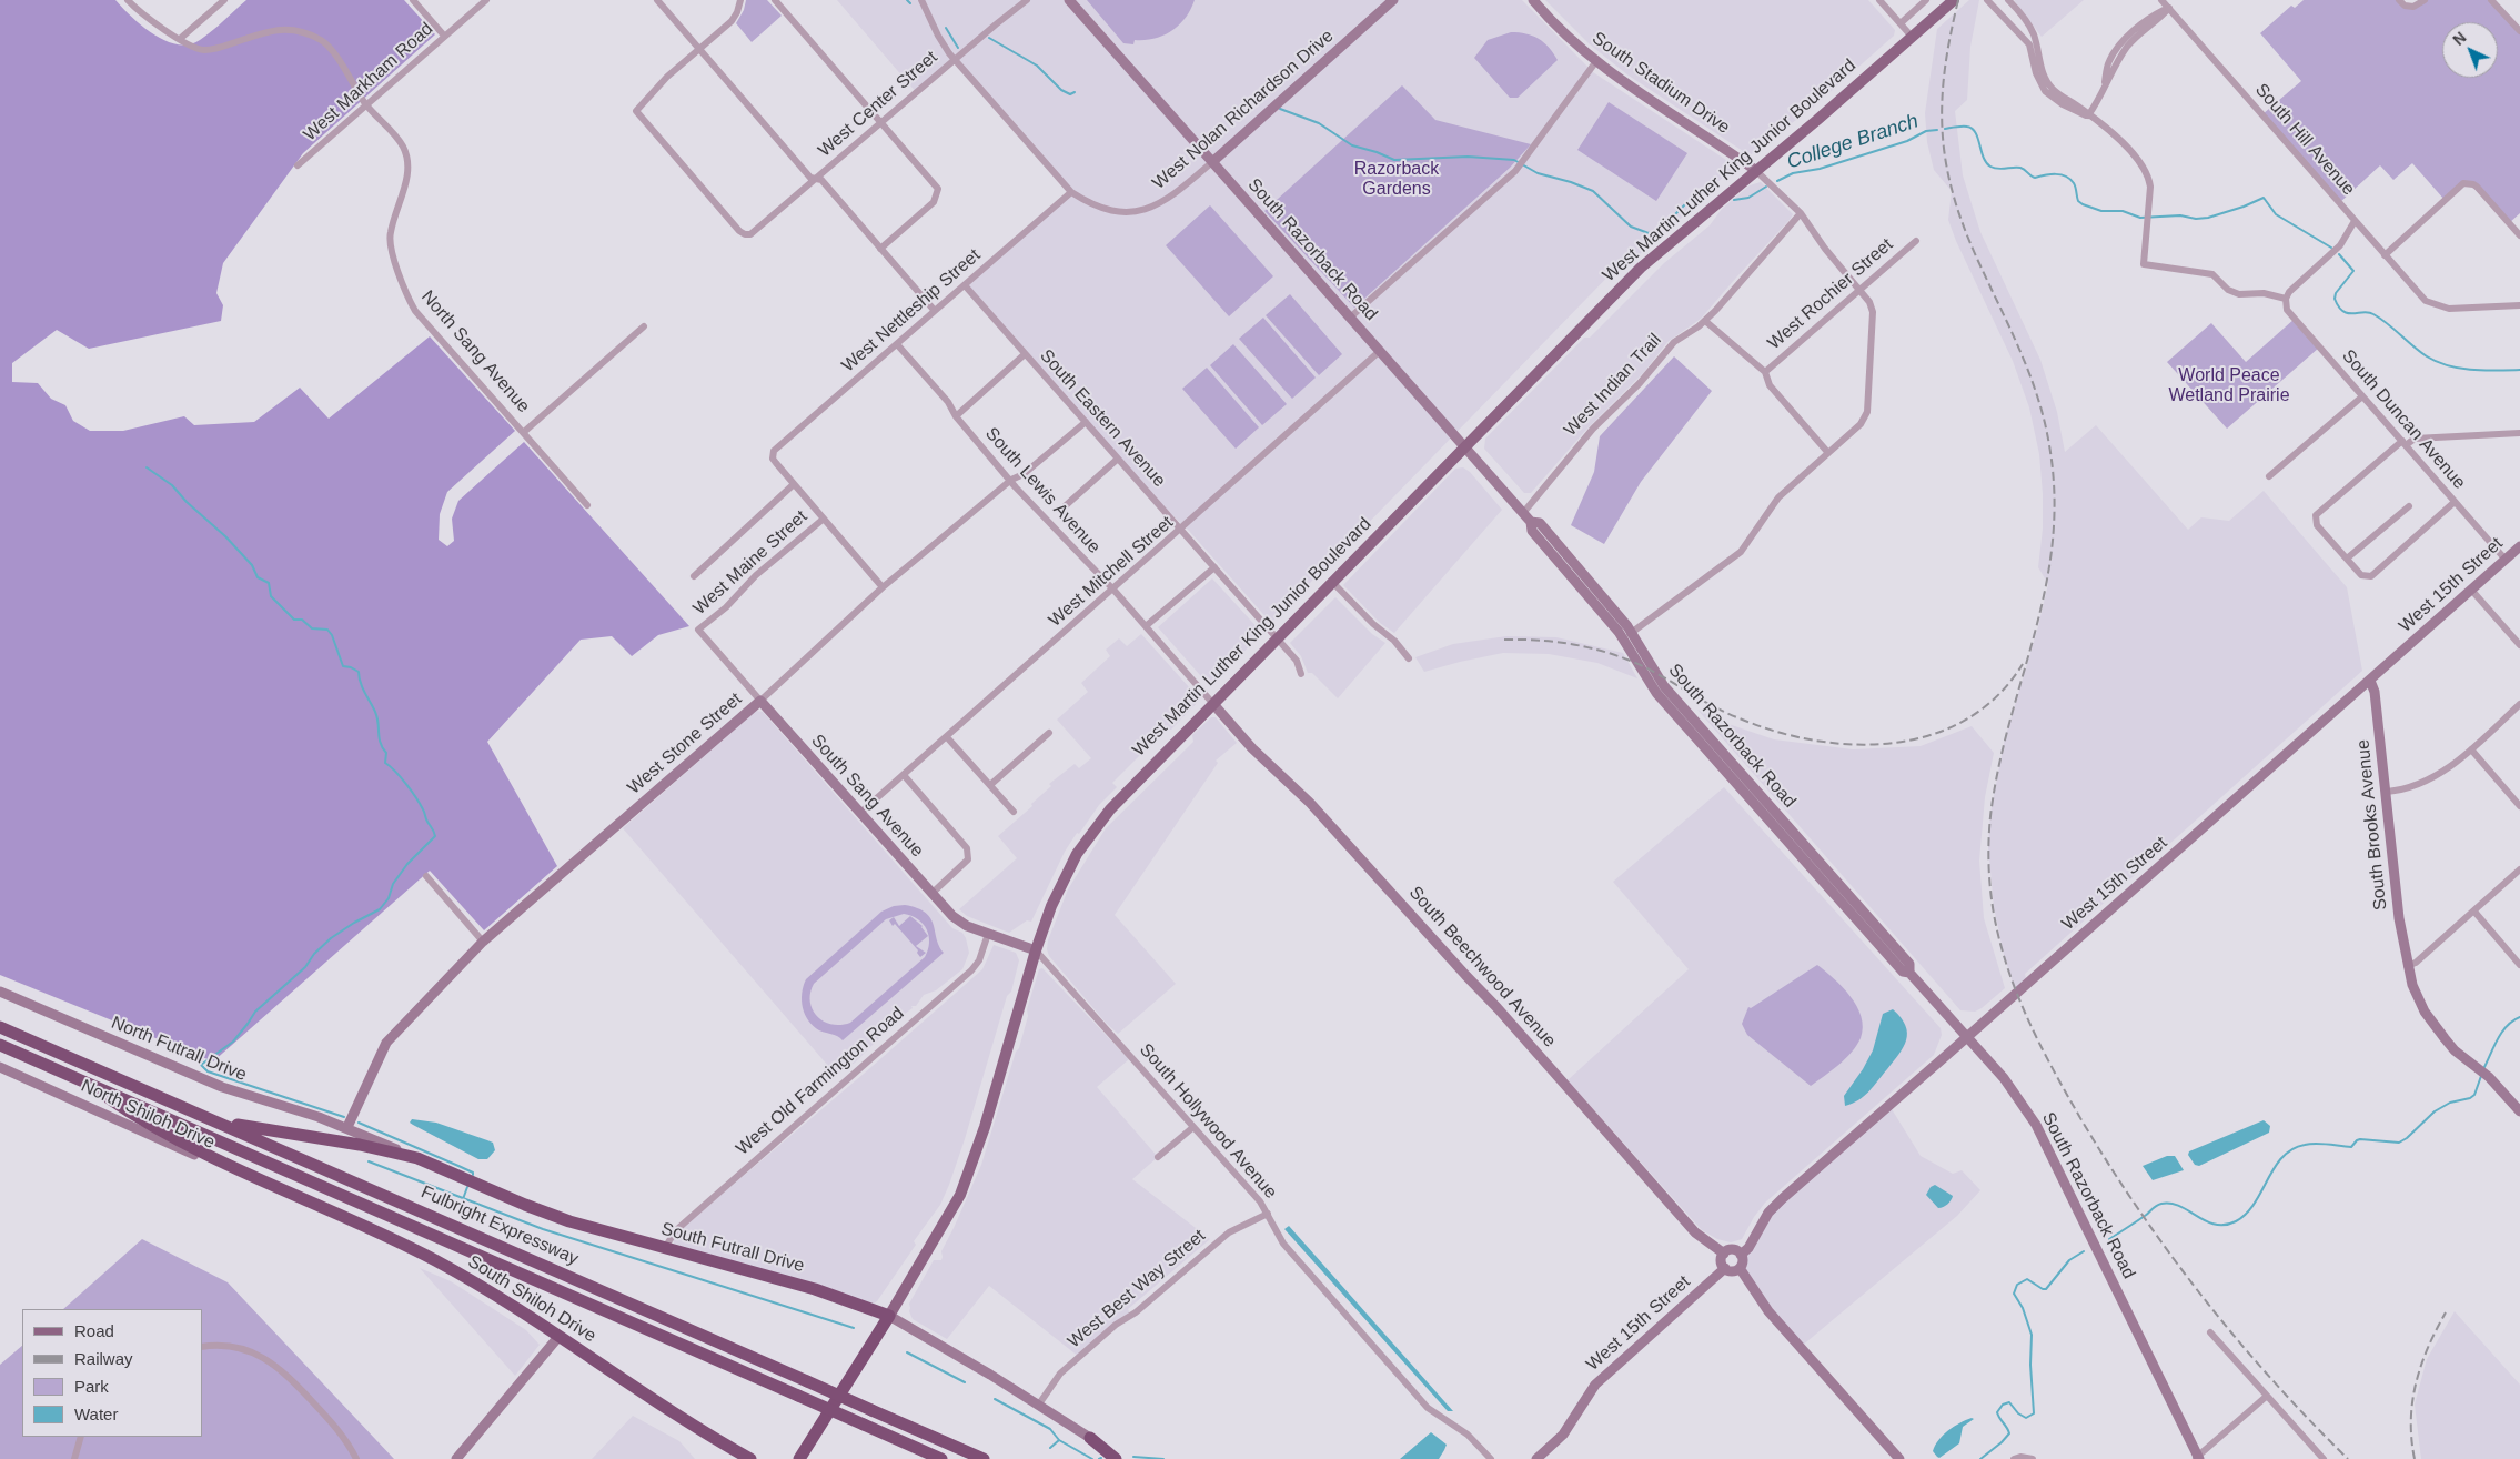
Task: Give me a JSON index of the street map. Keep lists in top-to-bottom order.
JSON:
{
  "streets": {
    "highway": [
      "West Martin Luther King Junior Boulevard",
      "Fulbright Expressway",
      "South Futrall Drive",
      "South Shiloh Drive"
    ],
    "street": [
      "West Markham Road",
      "South Stadium Drive",
      "West Center Street",
      "West Nolan Richardson Drive",
      "South Hill Avenue",
      "South Razorback Road",
      "West Rochier Street",
      "West Nettleship Street",
      "North Sang Avenue",
      "West Indian Trail",
      "South Eastern Avenue",
      "South Duncan Avenue",
      "South Lewis Avenue",
      "West Maine Street",
      "West Mitchell Street",
      "West 15th Street",
      "West Stone Street",
      "South Sang Avenue",
      "South Brooks Avenue",
      "South Beechwood Avenue",
      "North Futrall Drive",
      "West Old Farmington Road",
      "North Shiloh Drive",
      "South Hollywood Avenue",
      "West Best Way Street"
    ]
  },
  "crossings": [
    ["West Markham Road", "North Sang Avenue"],
    ["South Stadium Drive", "West Martin Luther King Junior Boulevard"],
    ["South Stadium Drive", "South Razorback Road"],
    ["South Stadium Drive", "West Rochier Street"],
    ["South Stadium Drive", "West Indian Trail"],
    ["West Center Street", "West Nolan Richardson Drive"],
    ["West Nolan Richardson Drive", "South Razorback Road"],
    ["West Nolan Richardson Drive", "West Nettleship Street"],
    ["South Hill Avenue", "South Duncan Avenue"],
    ["West Martin Luther King Junior Boulevard", "South Razorback Road"],
    ["West Martin Luther King Junior Boulevard", "South Eastern Avenue"],
    ["West Martin Luther King Junior Boulevard", "South Lewis Avenue"],
    ["West Martin Luther King Junior Boulevard", "South Sang Avenue"],
    ["West Martin Luther King Junior Boulevard", "South Beechwood Avenue"],
    ["West Martin Luther King Junior Boulevard", "South Hollywood Avenue"],
    ["West Martin Luther King Junior Boulevard", "South Futrall Drive"],
    ["South Razorback Road", "West Indian Trail"],
    ["South Razorback Road", "West Mitchell Street"],
    ["South Razorback Road", "West 15th Street"],
    ["West Nettleship Street", "South Eastern Avenue"],
    ["West Nettleship Street", "South Lewis Avenue"],
    ["South Eastern Avenue", "West Mitchell Street"],
    ["South Eastern Avenue", "West Stone Street"],
    ["South Duncan Avenue", "West 15th Street"],
    ["South Lewis Avenue", "West Mitchell Street"],
    ["South Lewis Avenue", "West Stone Street"],
    ["South Lewis Avenue", "South Beechwood Avenue"],
    ["West Maine Street", "South Sang Avenue"],
    ["West Mitchell Street", "South Sang Avenue"],
    ["West 15th Street", "South Brooks Avenue"],
    ["West 15th Street", "South Beechwood Avenue"],
    ["West Stone Street", "South Sang Avenue"],
    ["West Stone Street", "North Futrall Drive"],
    ["West Stone Street", "South Futrall Drive"],
    ["South Sang Avenue", "West Old Farmington Road"],
    ["South Sang Avenue", "South Hollywood Avenue"],
    ["North Futrall Drive", "South Futrall Drive"],
    ["West Old Farmington Road", "South Futrall Drive"],
    ["North Shiloh Drive", "South Shiloh Drive"],
    ["South Hollywood Avenue", "West Best Way Street"],
    ["Fulbright Expressway", "South Shiloh Drive"],
    ["South Futrall Drive", "West Best Way Street"]
  ],
  "water": ["College Branch"],
  "parks": ["Razorback Gardens", "World Peace Wetland Prairie"],
  "legend": [
    "Road",
    "Railway",
    "Park",
    "Water"
  ],
  "north": "top left"
}
